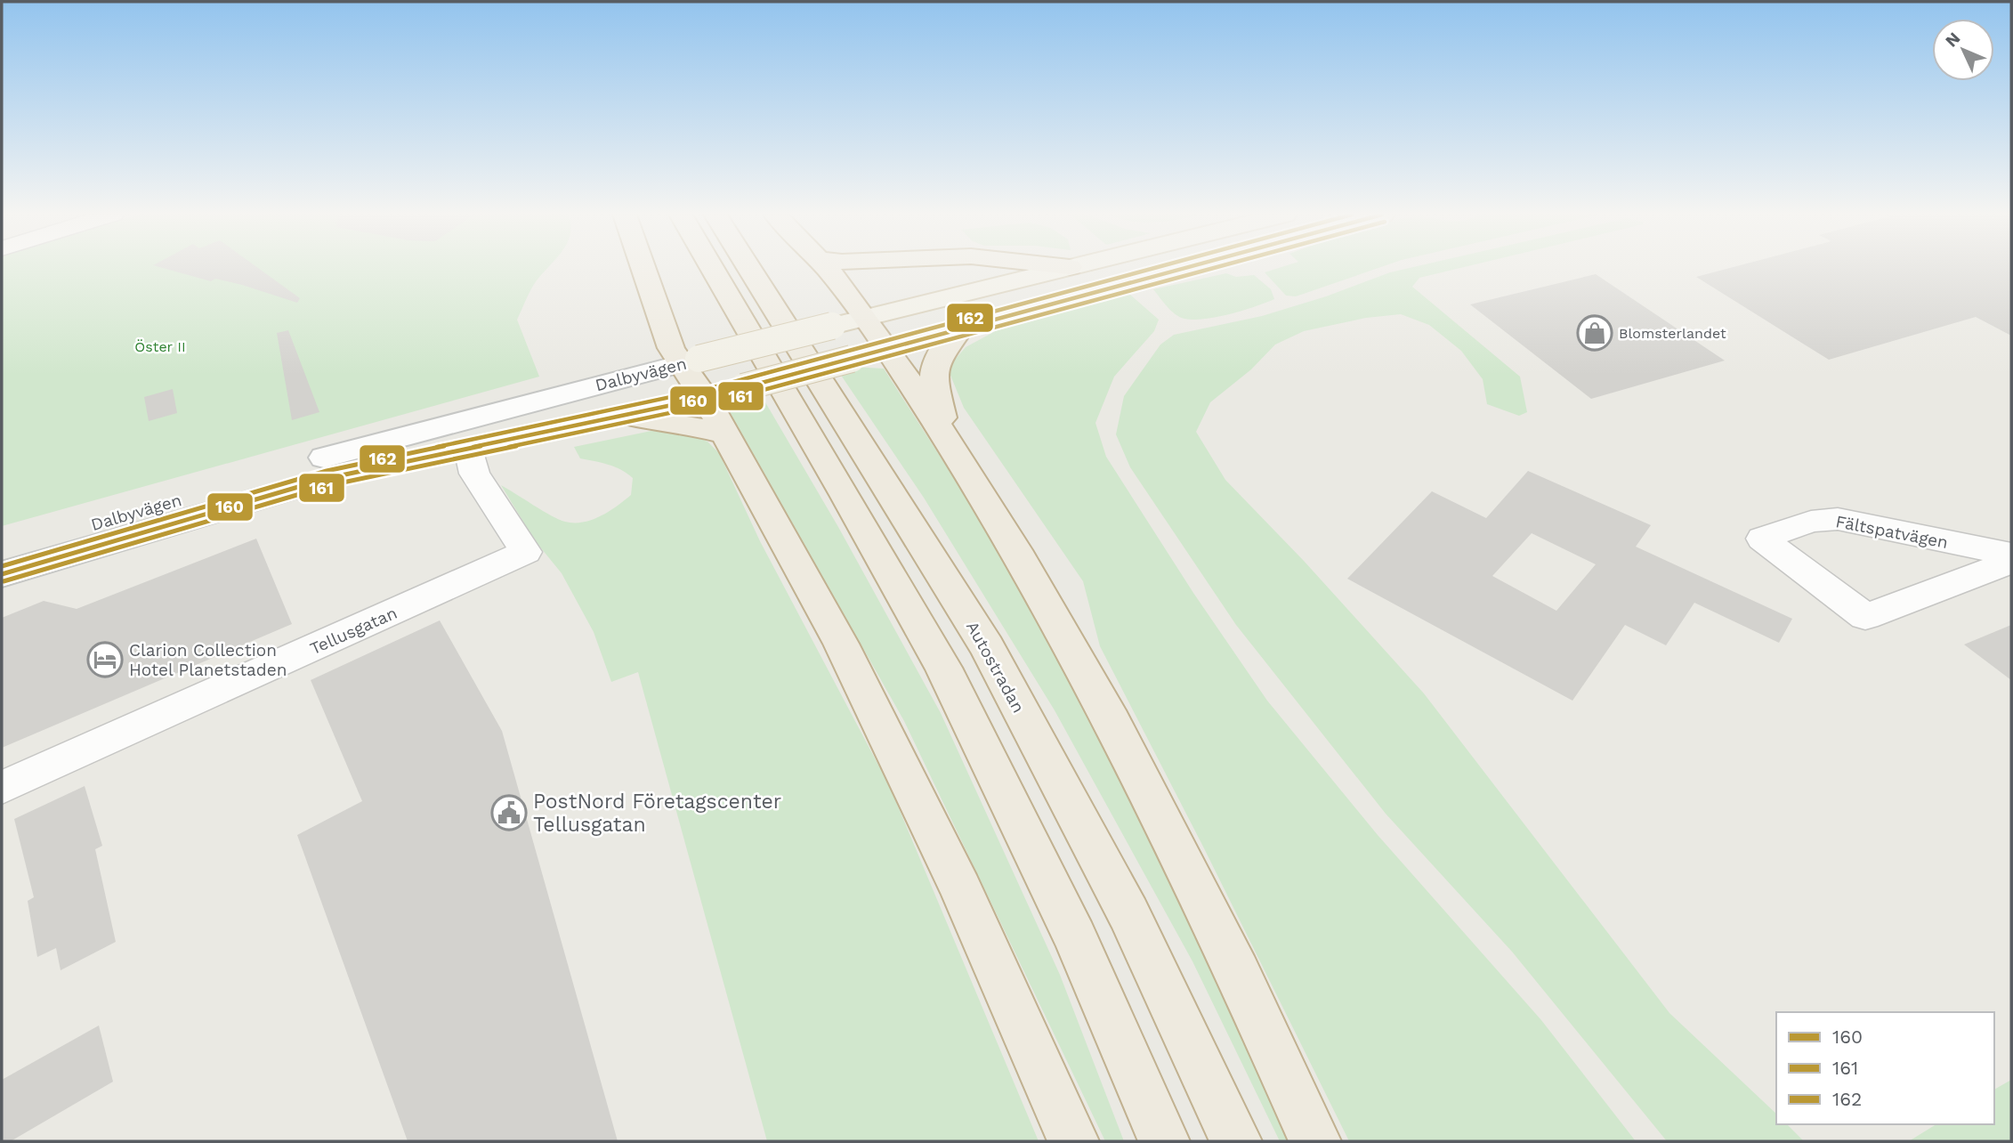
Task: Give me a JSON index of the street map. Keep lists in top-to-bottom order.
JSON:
{
  "streets": {
    "highway": ["Autostradan"],
    "main road": ["Dalbyvägen"],
    "street": ["Fältspatvägen", "Tellusgatan"]
  },
  "crossings": [
    ["Dalbyvägen", "Tellusgatan"]
  ],
  "parks": ["Öster II"],
  "places": {
    "shop": ["Blomsterlandet"],
    "hotel": ["Clarion Collection Hotel Planetstaden"],
    "public building": ["PostNord Företagscenter Tellusgatan"]
  },
  "lines": ["transit line 160", "transit line 161", "transit line 162"],
  "legend": ["160", "161", "162"],
  "north": "top left"
}
